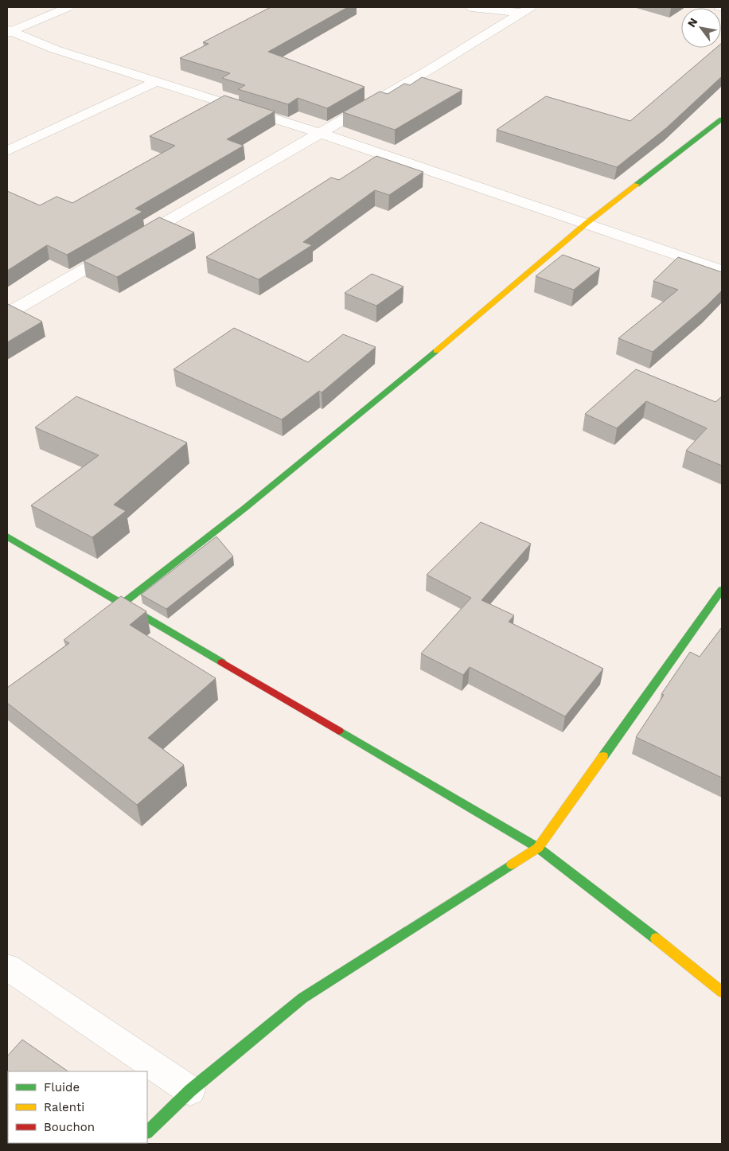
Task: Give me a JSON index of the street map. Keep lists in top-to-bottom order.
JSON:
{
  "legend": ["Fluide", "Ralenti", "Bouchon"],
  "north": "top left"
}
